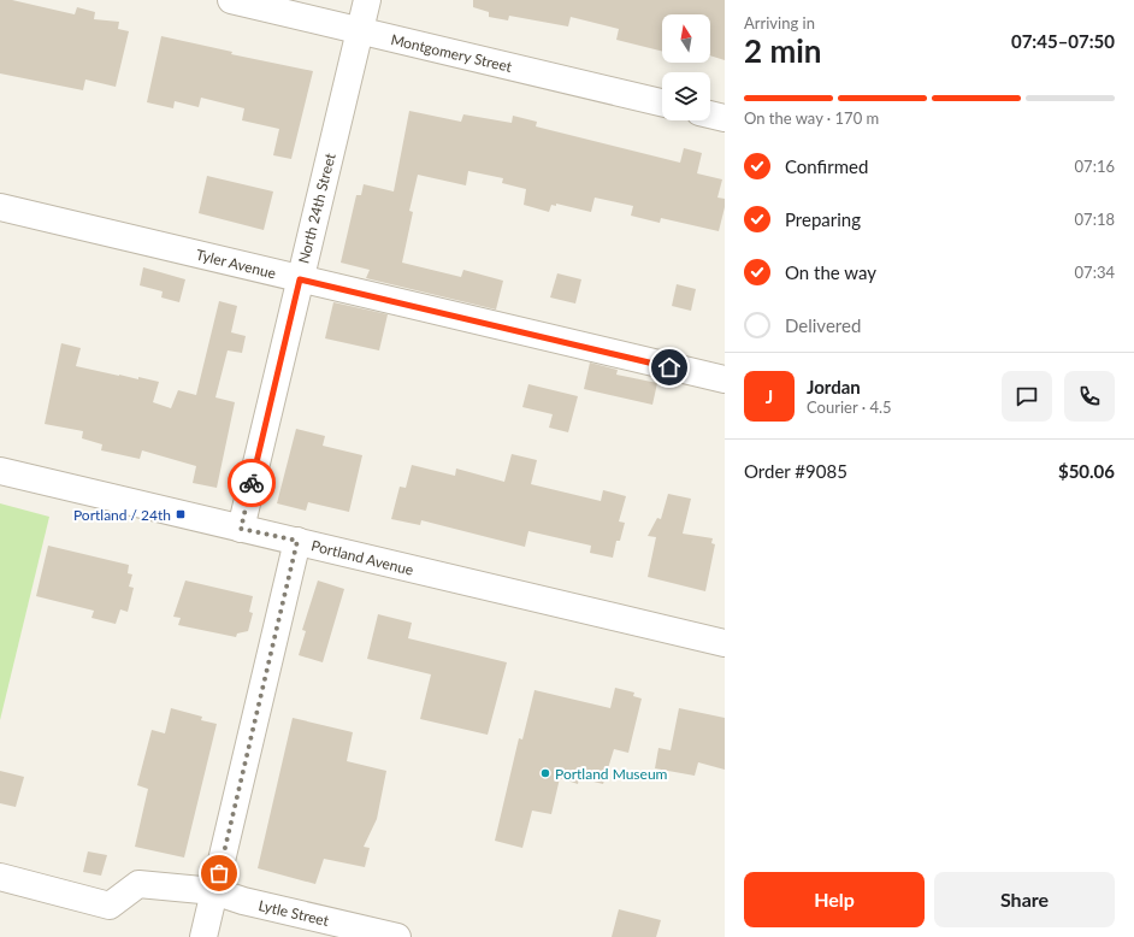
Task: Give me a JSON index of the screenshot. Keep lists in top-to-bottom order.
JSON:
{
  "streets": {
    "street": [
      "Montgomery Street",
      "North 24th Street",
      "Tyler Avenue",
      "Portland Avenue",
      "Lytle Street"
    ]
  },
  "crossings": [
    ["Montgomery Street", "North 24th Street"],
    ["North 24th Street", "Tyler Avenue"],
    ["North 24th Street", "Portland Avenue"]
  ],
  "places": {
    "transit": ["Portland / 24th"],
    "other": ["Portland Museum"]
  },
  "north": "top",
  "page": {
    "heading": ["2 min", "Arriving in", "07:45–07:50"],
    "panel": [
      "Jordan",
      "Courier · 4.5",
      "Order #9085",
      "$50.06"
    ],
    "bar": "On the way · 170 m",
    "list": [
      ["Confirmed", "07:16"],
      ["Preparing", "07:18"],
      ["On the way", "07:34"],
      "Delivered"
    ],
    "round": "J",
    "buttons": ["Help", "Share"]
  }
}
